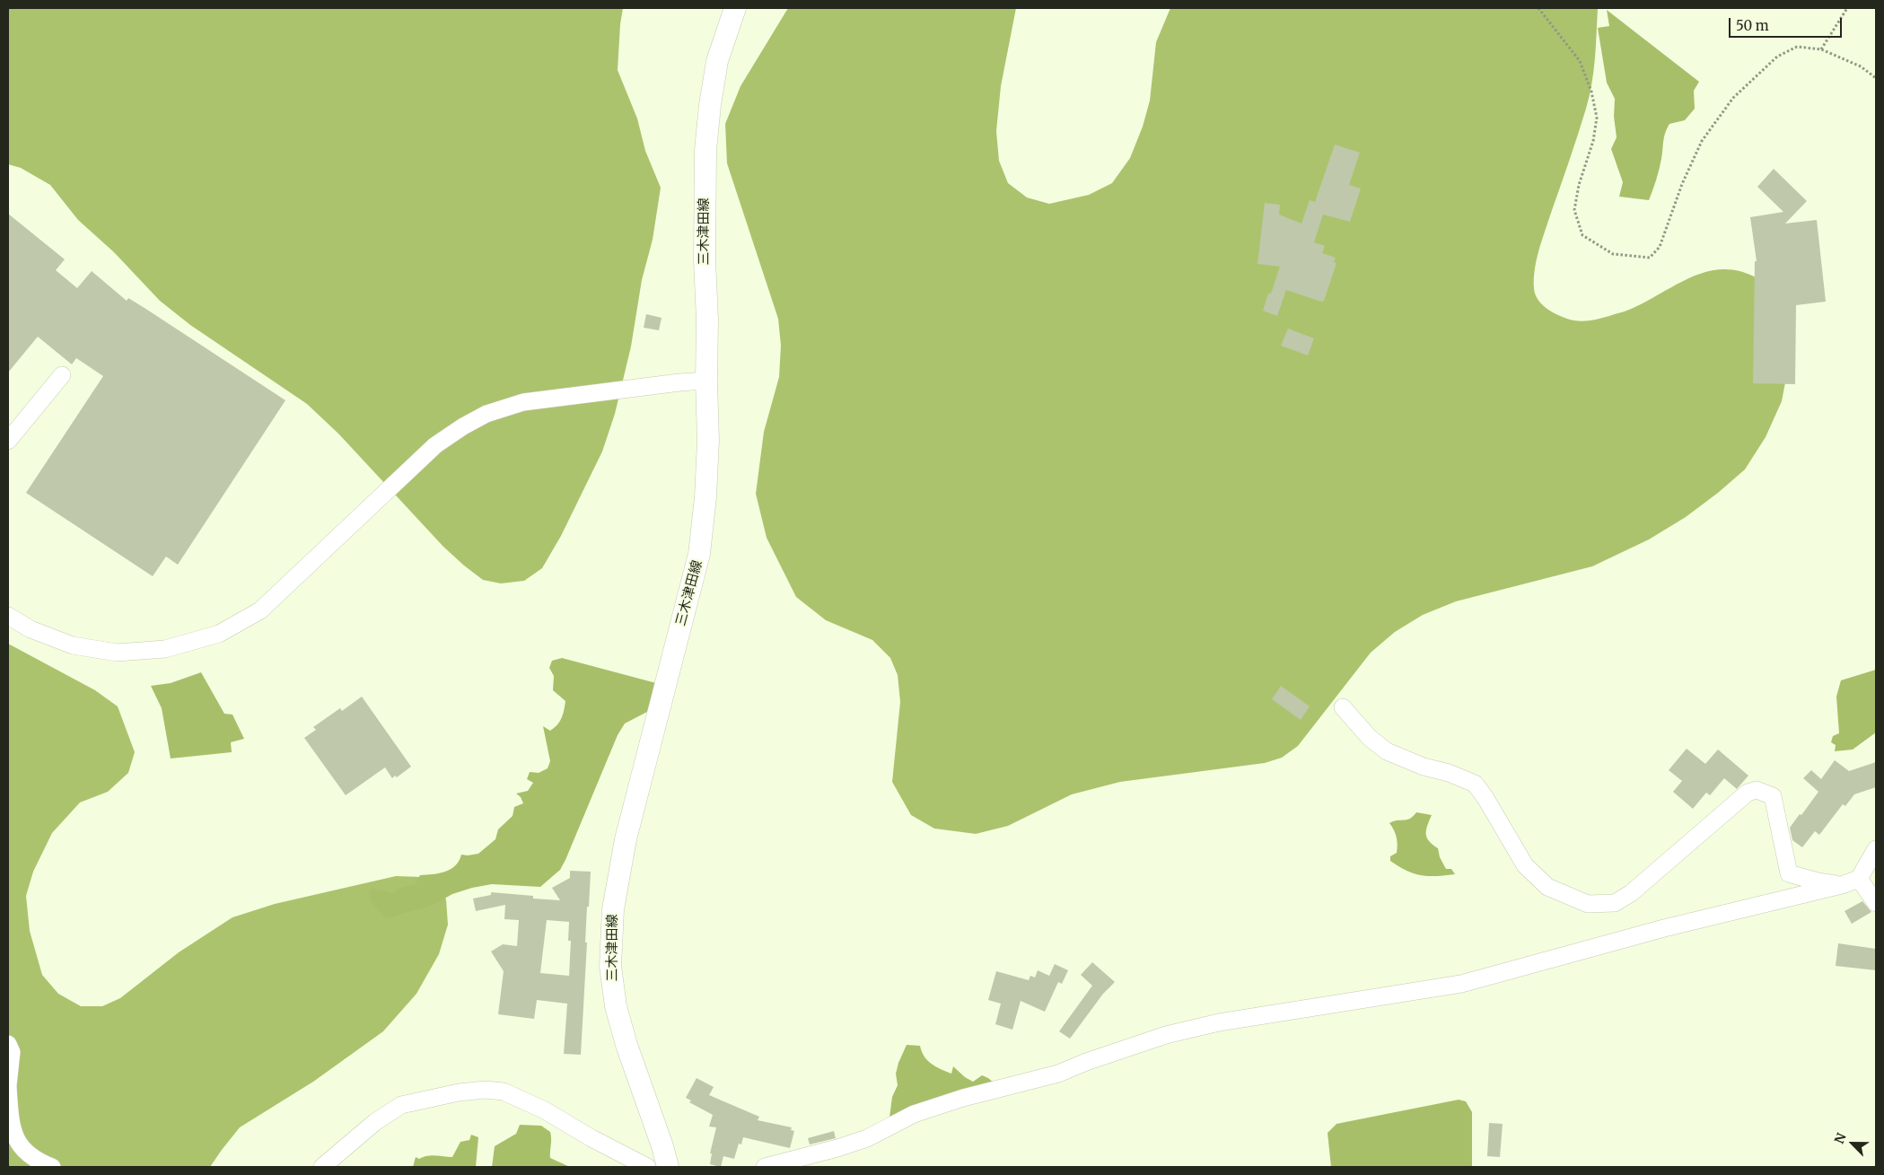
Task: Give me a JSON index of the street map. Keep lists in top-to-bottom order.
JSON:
{
  "streets": {
    "main road": ["三木津田線"]
  },
  "scale_bar": "50 m",
  "north": "top left"
}
